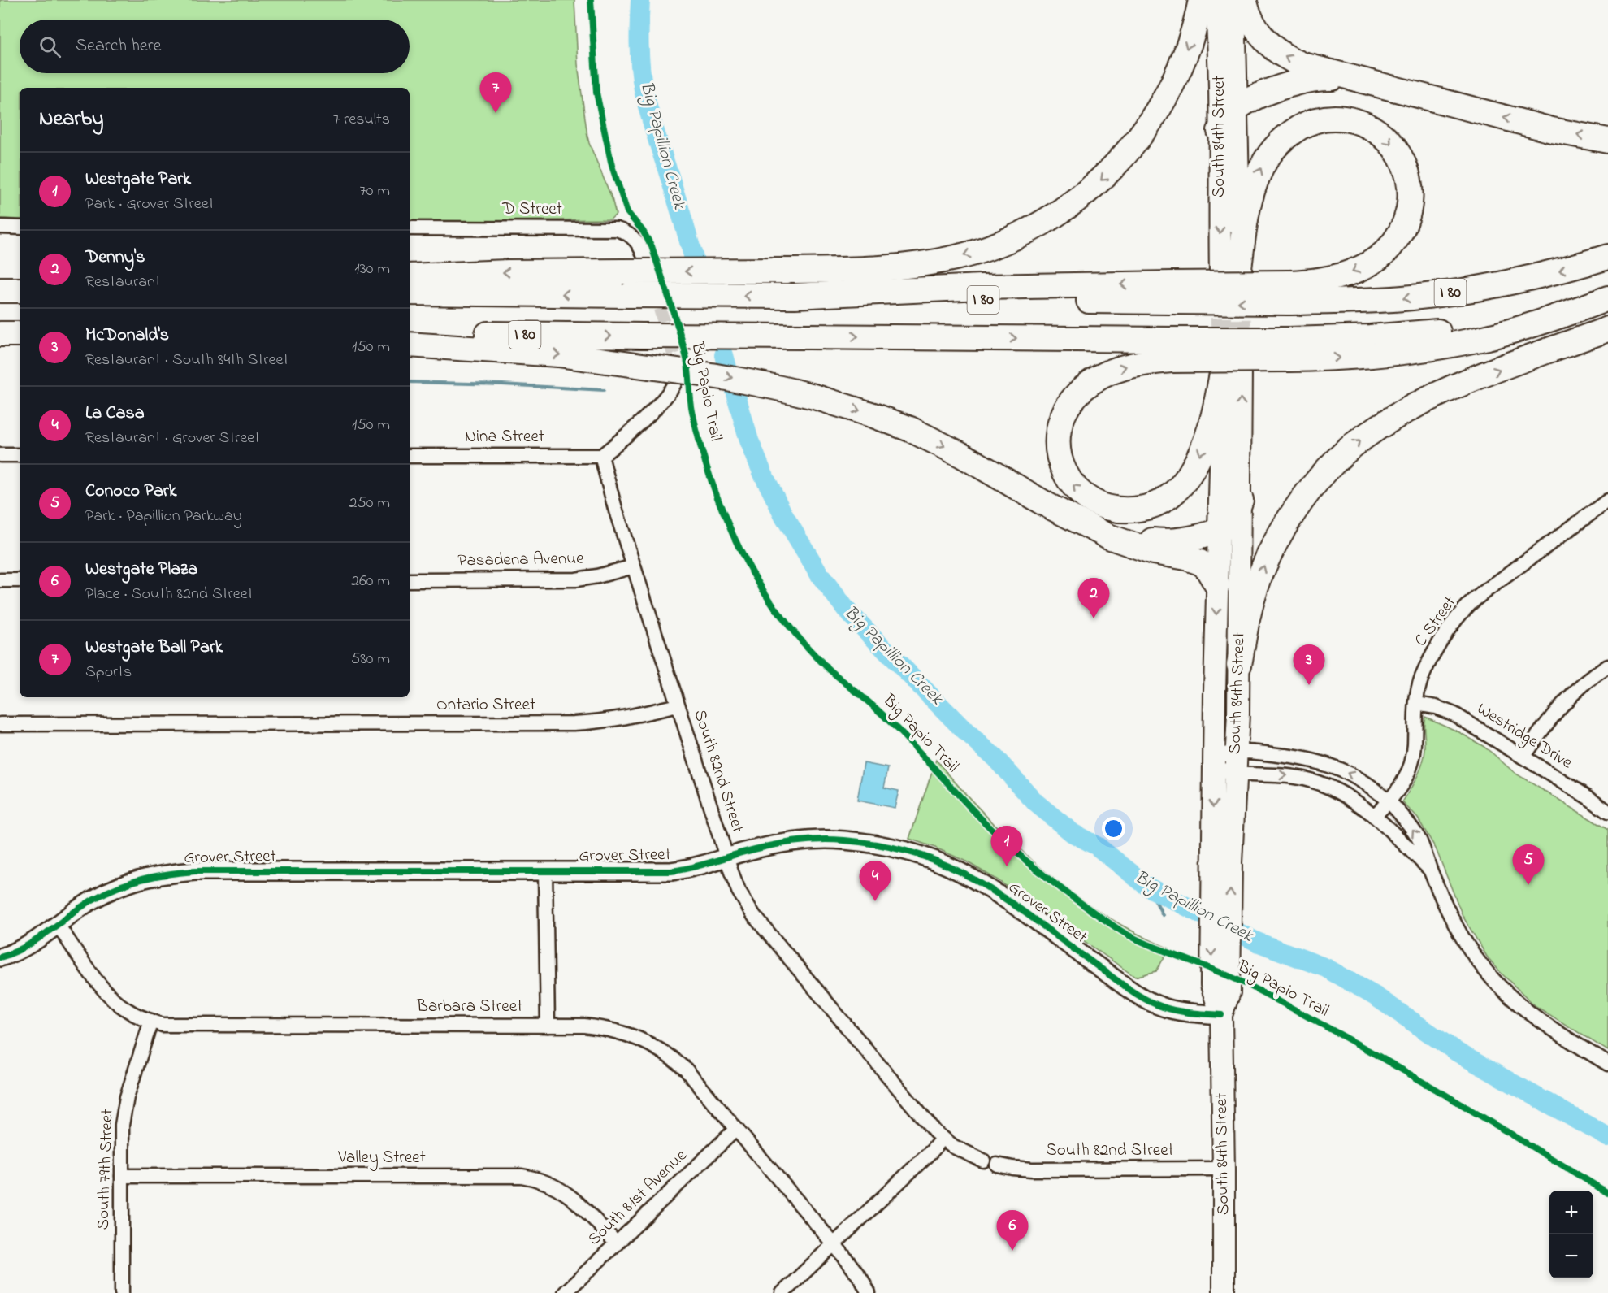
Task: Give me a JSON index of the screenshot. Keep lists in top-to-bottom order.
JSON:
{
  "streets": {
    "highway": ["I 80"],
    "main road": ["South 84th Street"],
    "street": [
      "D Street",
      "Nina Street",
      "Pasadena Avenue",
      "C Street",
      "Ontario Street",
      "Westridge Drive",
      "South 82nd Street",
      "Grover Street",
      "Barbara Street",
      "Valley Street",
      "South 79th Street",
      "South 81st Avenue"
    ],
    "cycle path": ["Big Papio Trail"]
  },
  "crossings": [
    ["South 84th Street", "South 82nd Street"],
    ["South 84th Street", "Grover Street"],
    ["Nina Street", "South 82nd Street"],
    ["Pasadena Avenue", "South 82nd Street"],
    ["C Street", "Westridge Drive"],
    ["Ontario Street", "South 82nd Street"],
    ["South 82nd Street", "Grover Street"],
    ["Grover Street", "Barbara Street"],
    ["Barbara Street", "South 79th Street"],
    ["Barbara Street", "South 81st Avenue"],
    ["Valley Street", "South 79th Street"],
    ["Valley Street", "South 81st Avenue"]
  ],
  "water": ["Big Papillion Creek"],
  "page": {
    "search": "Search here",
    "pins": [
      "7",
      "2",
      "3",
      "1",
      "5",
      "4",
      "6"
    ],
    "heading": ["Nearby", "7 results"],
    "list": [
      {
        "mark": "1",
        "name": "Westgate Park",
        "note": "Park · Grover Street",
        "value": "70 m"
      },
      {
        "mark": "2",
        "name": "Denny's",
        "note": "Restaurant",
        "value": "130 m"
      },
      {
        "mark": "3",
        "name": "McDonald's",
        "note": "Restaurant · South 84th Street",
        "value": "150 m"
      },
      {
        "mark": "4",
        "name": "La Casa",
        "note": "Restaurant · Grover Street",
        "value": "150 m"
      },
      {
        "mark": "5",
        "name": "Conoco Park",
        "note": "Park · Papillion Parkway",
        "value": "250 m"
      },
      {
        "mark": "6",
        "name": "Westgate Plaza",
        "note": "Place · South 82nd Street",
        "value": "260 m"
      },
      {
        "mark": "7",
        "name": "Westgate Ball Park",
        "note": "Sports",
        "value": "580 m"
      }
    ],
    "map_buttons": ["+", "−"]
  }
}
